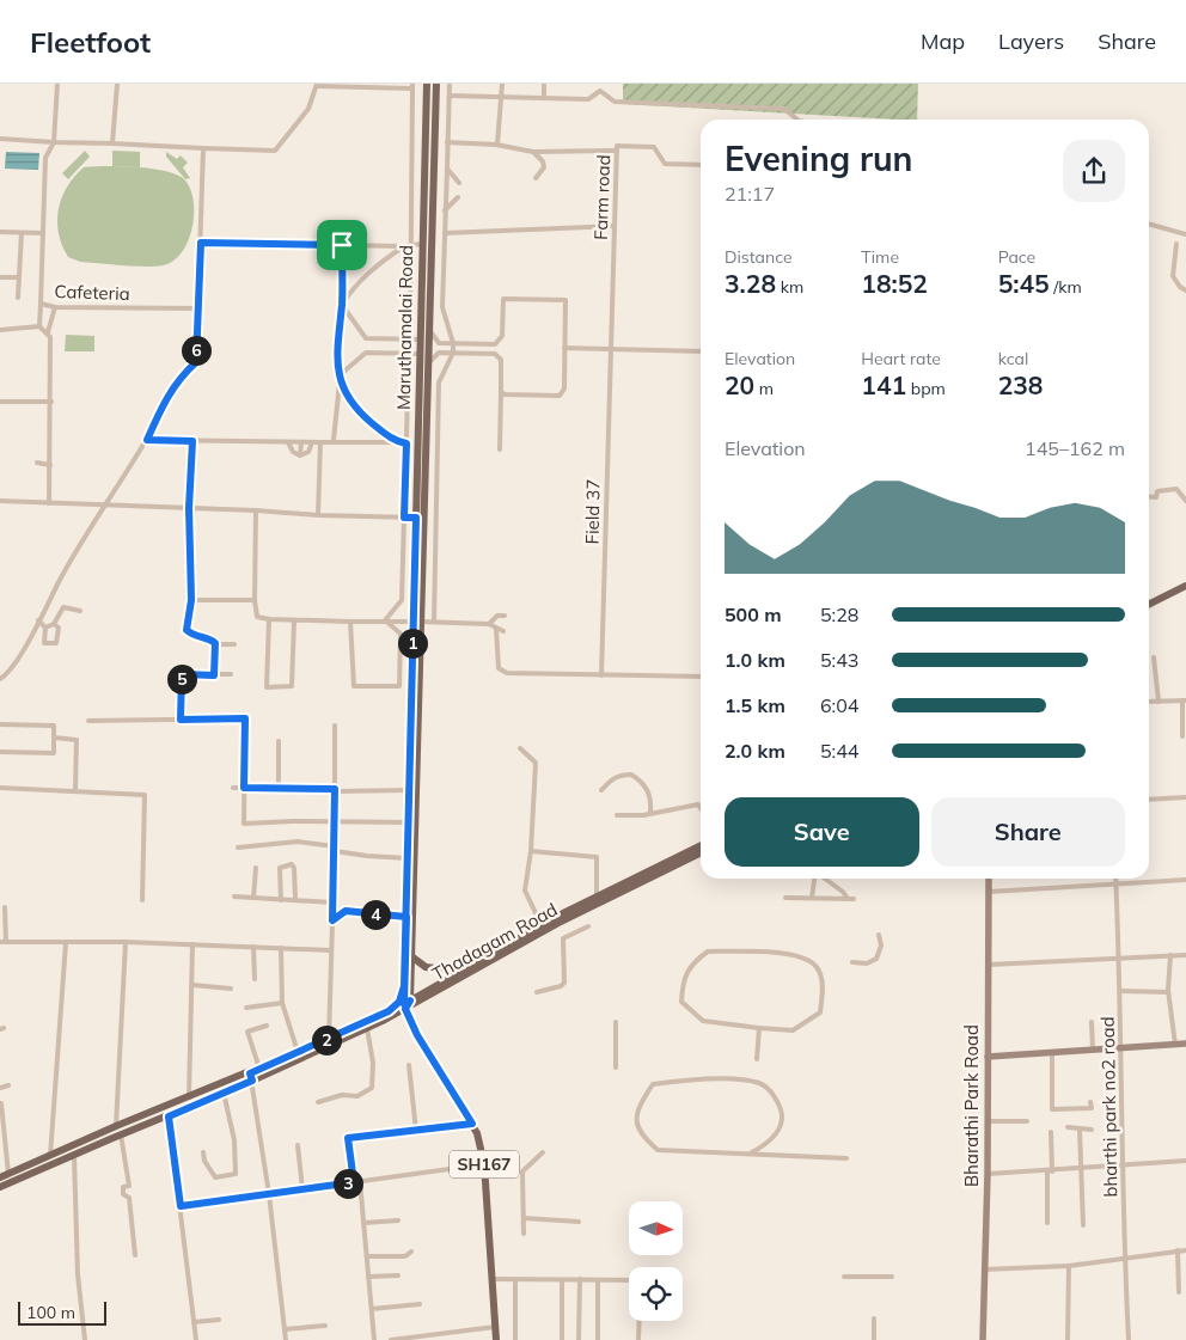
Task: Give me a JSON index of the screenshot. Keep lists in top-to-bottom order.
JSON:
{
  "streets": {
    "main road": [
      "Maruthamalai Road",
      "Thadagam Road",
      "Bharathi Park Road",
      "SH167"
    ],
    "street": [
      "Farm road",
      "Cafeteria",
      "Field 37",
      "bharthi park no2 road"
    ]
  },
  "crossings": [
    ["Farm road", "Field 37"],
    ["Maruthamalai Road", "Thadagam Road"],
    ["Maruthamalai Road", "SH167"],
    ["Thadagam Road", "SH167"]
  ],
  "scale_bar": "100 m",
  "north": "right",
  "page": {
    "header": "Fleetfoot",
    "nav": ["Map", "Layers", "Share"],
    "heading": ["Evening run", "21:17"],
    "stats": [
      ["Distance", "3.28 km"],
      ["Time", "18:52"],
      ["Pace", "5:45 /km"],
      ["Elevation", "20 m"],
      ["Heart rate", "141 bpm"],
      ["kcal", "238"]
    ],
    "pins": [
      "6",
      "1",
      "5",
      "4",
      "2",
      "3"
    ],
    "chart": ["Elevation", "145–162 m"],
    "list": [
      {
        "name": "500 m",
        "note": "5:28"
      },
      {
        "name": "1.0 km",
        "note": "5:43"
      },
      {
        "name": "1.5 km",
        "note": "6:04"
      },
      {
        "name": "2.0 km",
        "note": "5:44"
      }
    ],
    "buttons": ["Save", "Share"],
    "scale": "100 m"
  }
}
